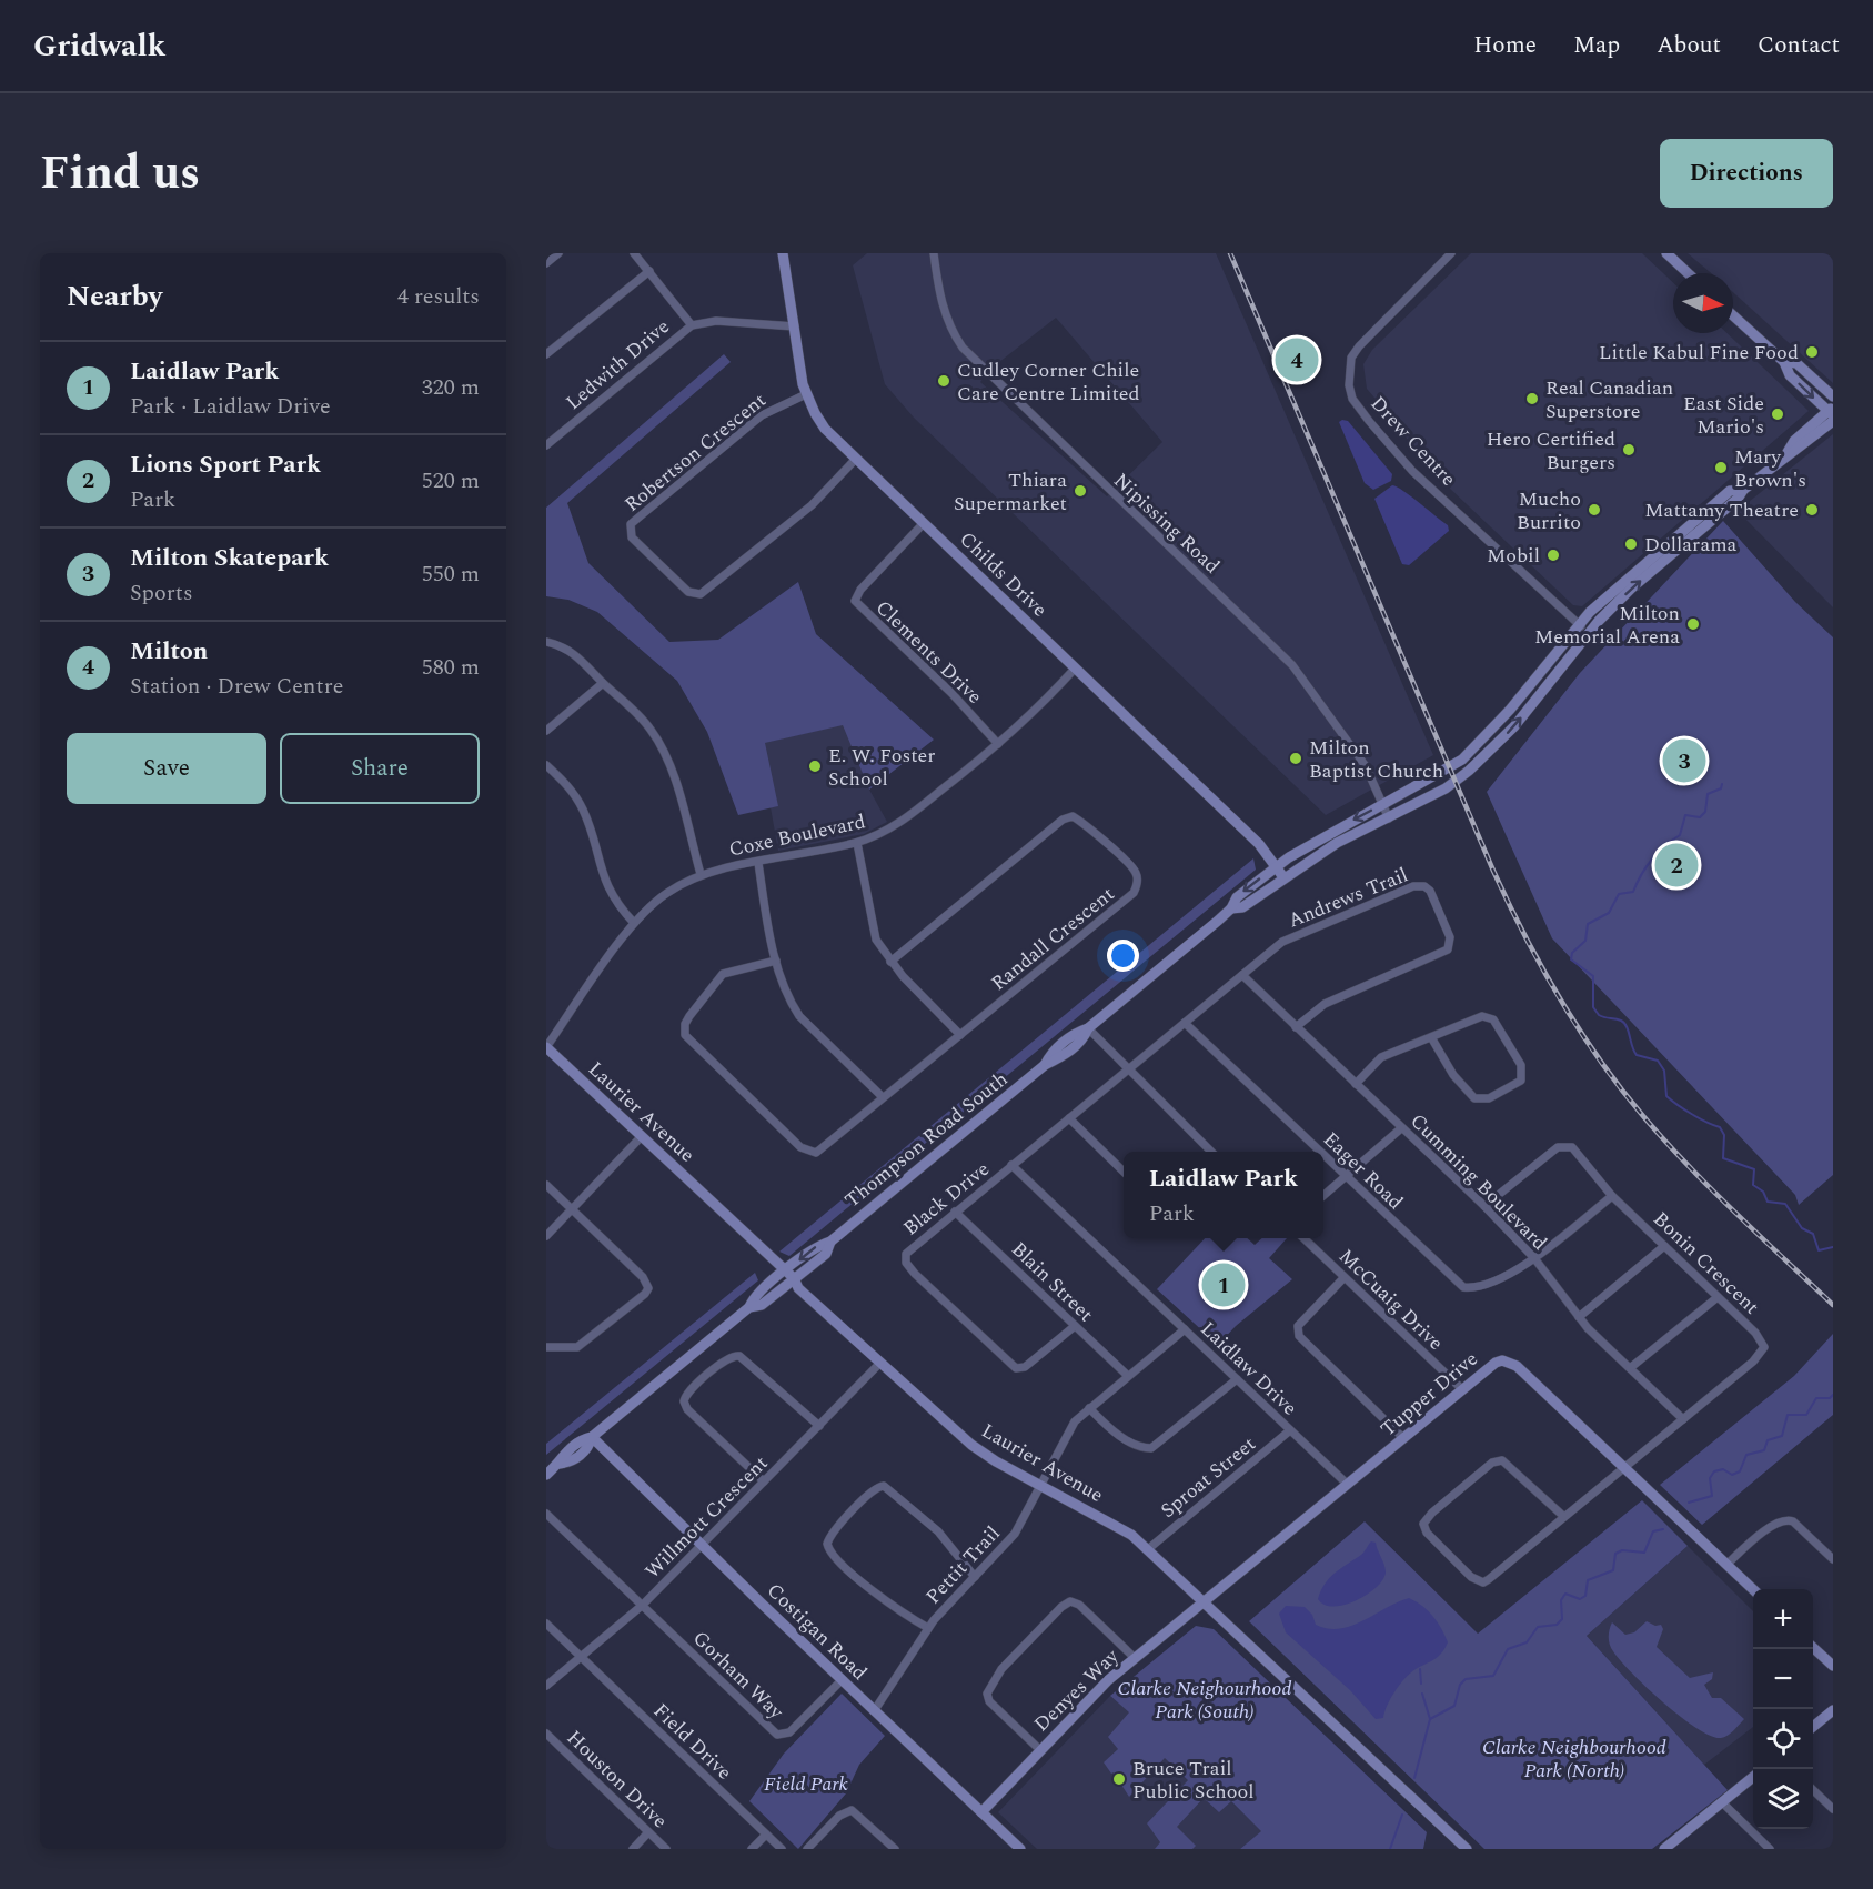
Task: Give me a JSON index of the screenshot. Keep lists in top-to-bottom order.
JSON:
{
  "streets": {
    "street": [
      "Ledwith Drive",
      "Drew Centre",
      "Robertson Crescent",
      "Nipissing Road",
      "Childs Drive",
      "Clements Drive",
      "Coxe Boulevard",
      "Andrews Trail",
      "Randall Crescent",
      "Laurier Avenue",
      "Thompson Road South",
      "Eager Road",
      "Cumming Boulevard",
      "Black Drive",
      "Bonin Crescent",
      "Blain Street",
      "McCuaig Drive",
      "Laidlaw Drive",
      "Tupper Drive",
      "Sproat Street",
      "Willmott Crescent",
      "Pettit Trail",
      "Costigan Road",
      "Gorham Way",
      "Denyes Way",
      "Field Drive",
      "Houston Drive"
    ]
  },
  "crossings": [
    ["Ledwith Drive", "Childs Drive"],
    ["Drew Centre", "Thompson Road South"],
    ["Robertson Crescent", "Childs Drive"],
    ["Nipissing Road", "Thompson Road South"],
    ["Childs Drive", "Clements Drive"],
    ["Childs Drive", "Coxe Boulevard"],
    ["Childs Drive", "Thompson Road South"],
    ["Clements Drive", "Coxe Boulevard"],
    ["Coxe Boulevard", "Laurier Avenue"],
    ["Andrews Trail", "Eager Road"],
    ["Andrews Trail", "Cumming Boulevard"],
    ["Andrews Trail", "Black Drive"],
    ["Laurier Avenue", "Thompson Road South"],
    ["Laurier Avenue", "Tupper Drive"],
    ["Laurier Avenue", "Sproat Street"],
    ["Laurier Avenue", "Willmott Crescent"],
    ["Laurier Avenue", "Pettit Trail"],
    ["Laurier Avenue", "Denyes Way"],
    ["Thompson Road South", "Costigan Road"],
    ["Eager Road", "Cumming Boulevard"],
    ["Cumming Boulevard", "Bonin Crescent"],
    ["Black Drive", "Blain Street"],
    ["Black Drive", "Laidlaw Drive"],
    ["Bonin Crescent", "Tupper Drive"],
    ["Blain Street", "Pettit Trail"],
    ["McCuaig Drive", "Tupper Drive"],
    ["Laidlaw Drive", "Tupper Drive"],
    ["Laidlaw Drive", "Sproat Street"],
    ["Laidlaw Drive", "Pettit Trail"],
    ["Tupper Drive", "Denyes Way"],
    ["Willmott Crescent", "Costigan Road"],
    ["Willmott Crescent", "Gorham Way"],
    ["Willmott Crescent", "Field Drive"],
    ["Pettit Trail", "Costigan Road"],
    ["Costigan Road", "Gorham Way"],
    ["Costigan Road", "Denyes Way"]
  ],
  "parks": ["Clarke Neighourhood Park (South)", "Clarke Neighbourhood Park (North)", "Field Park"],
  "places": [
    "Little Kabul Fine Food",
    "Cudley Corner Chile Care Centre Limited",
    "Real Canadian Superstore",
    "East Side Mario's",
    "Hero Certified Burgers",
    "Mary Brown's",
    "Thiara Supermarket",
    "Mucho Burrito",
    "Mattamy Theatre",
    "Dollarama",
    "Mobil",
    "Milton Memorial Arena",
    "Milton Baptist Church",
    "E. W. Foster School",
    "Bruce Trail Public School"
  ],
  "north": "right",
  "page": {
    "header": "Gridwalk",
    "nav": [
      "Home",
      "Map",
      "About",
      "Contact"
    ],
    "title": "Find us",
    "buttons": [
      "Directions",
      ["Save", "Share"]
    ],
    "heading": ["Nearby", "4 results"],
    "pins": [
      "4",
      "3",
      "2",
      "1"
    ],
    "list": [
      {
        "mark": "1",
        "name": "Laidlaw Park",
        "note": "Park · Laidlaw Drive",
        "value": "320 m"
      },
      {
        "mark": "2",
        "name": "Lions Sport Park",
        "note": "Park",
        "value": "520 m"
      },
      {
        "mark": "3",
        "name": "Milton Skatepark",
        "note": "Sports",
        "value": "550 m"
      },
      {
        "mark": "4",
        "name": "Milton",
        "note": "Station · Drew Centre",
        "value": "580 m"
      }
    ],
    "popup": ["Laidlaw Park", "Park"],
    "map_buttons": ["+", "−"]
  }
}
